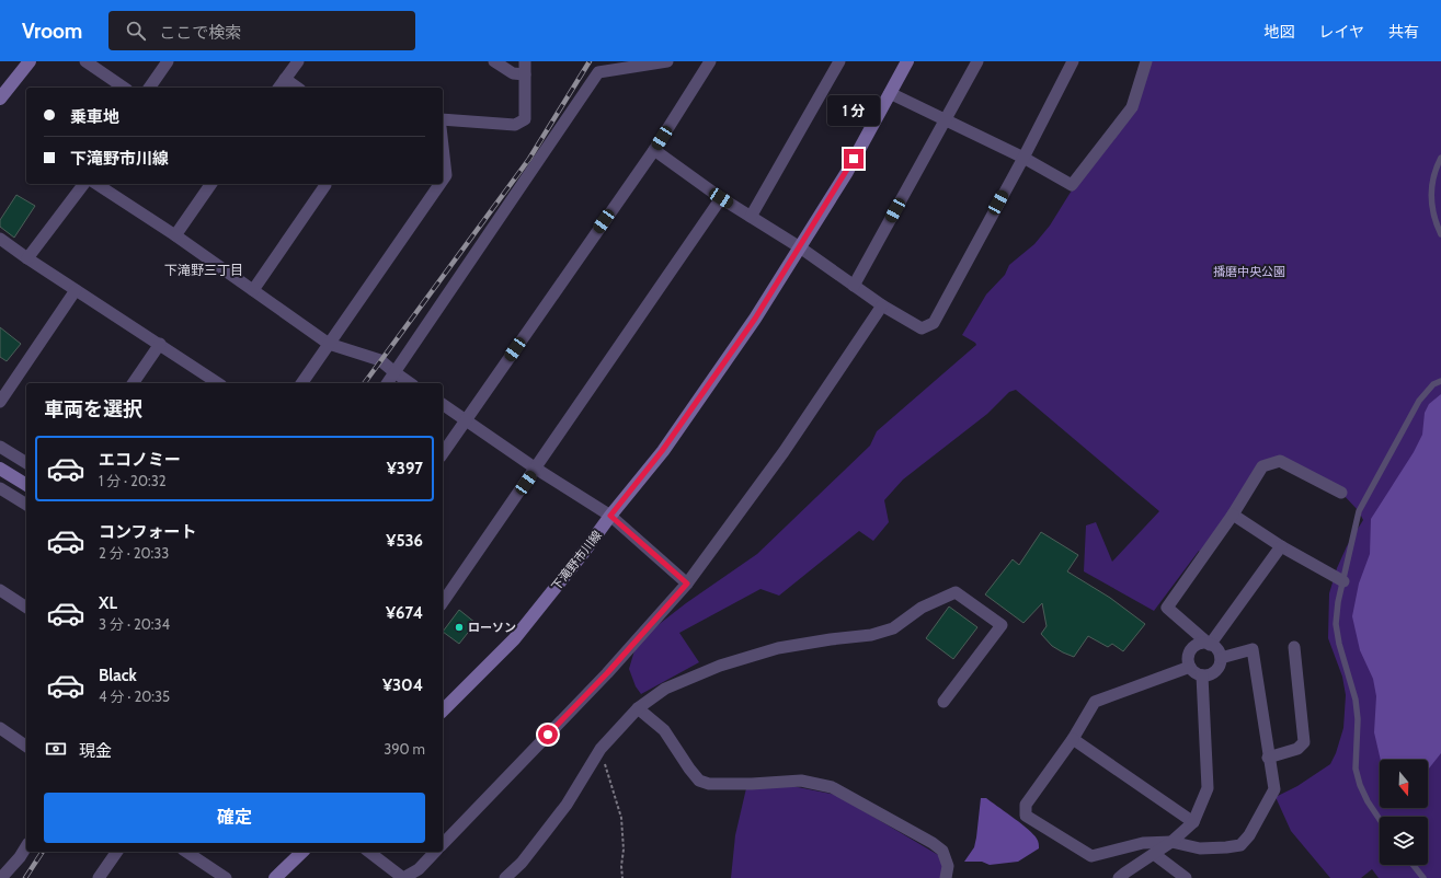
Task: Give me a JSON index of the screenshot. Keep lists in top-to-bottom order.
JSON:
{
  "streets": {
    "main road": ["下滝野市川線"]
  },
  "districts": ["下滝野三丁目"],
  "parks": ["播磨中央公園"],
  "places": ["ローソン"],
  "north": "bottom",
  "page": {
    "header": "Vroom",
    "search": "ここで検索",
    "nav": ["地図", "レイヤ", "共有"],
    "banner": ["乗車地", "下滝野市川線"],
    "bubble": "1 分",
    "heading": "車両を選択",
    "list": [
      {
        "name": "エコノミー",
        "note": "1 分 · 20:32",
        "value": "¥397"
      },
      {
        "name": "コンフォート",
        "note": "2 分 · 20:33",
        "value": "¥536"
      },
      {
        "name": "XL",
        "note": "3 分 · 20:34",
        "value": "¥674"
      },
      {
        "name": "Black",
        "note": "4 分 · 20:35",
        "value": "¥304"
      }
    ],
    "pay": ["現金", "390 m"],
    "buttons": "確定"
  }
}
